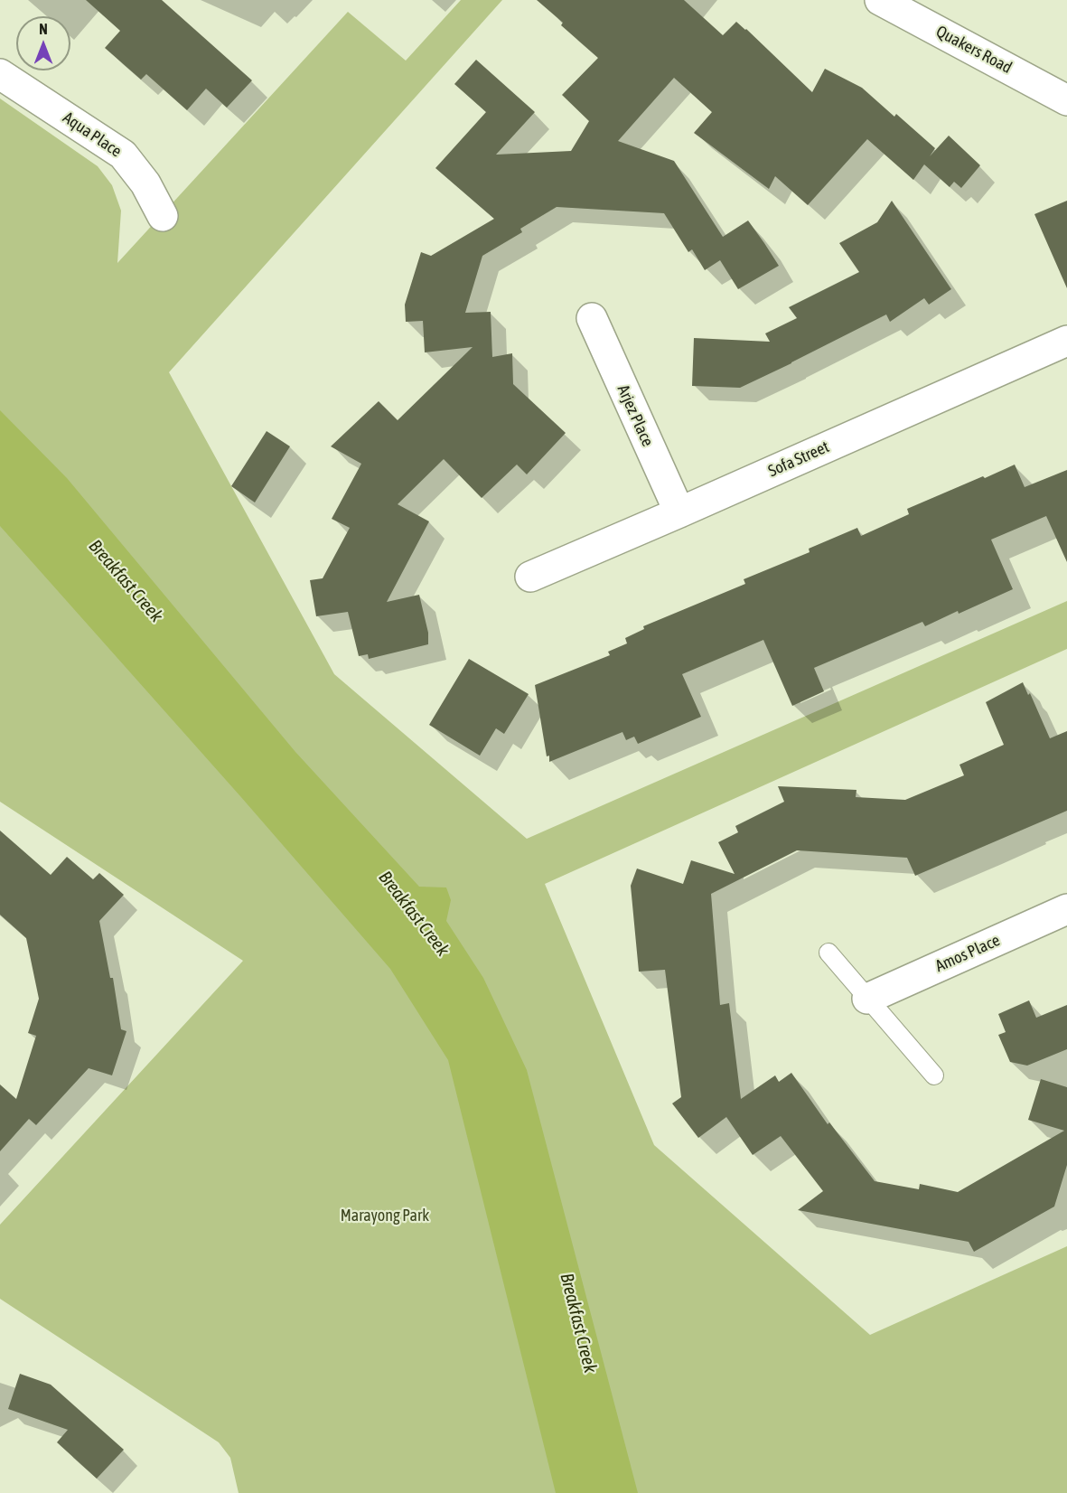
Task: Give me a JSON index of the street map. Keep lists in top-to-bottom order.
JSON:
{
  "streets": {
    "street": [
      "Quakers Road",
      "Aqua Place",
      "Arjez Place",
      "Sofa Street",
      "Amos Place"
    ]
  },
  "crossings": [
    ["Arjez Place", "Sofa Street"]
  ],
  "water": ["Breakfast Creek"],
  "parks": ["Marayong Park"],
  "north": "top"
}
